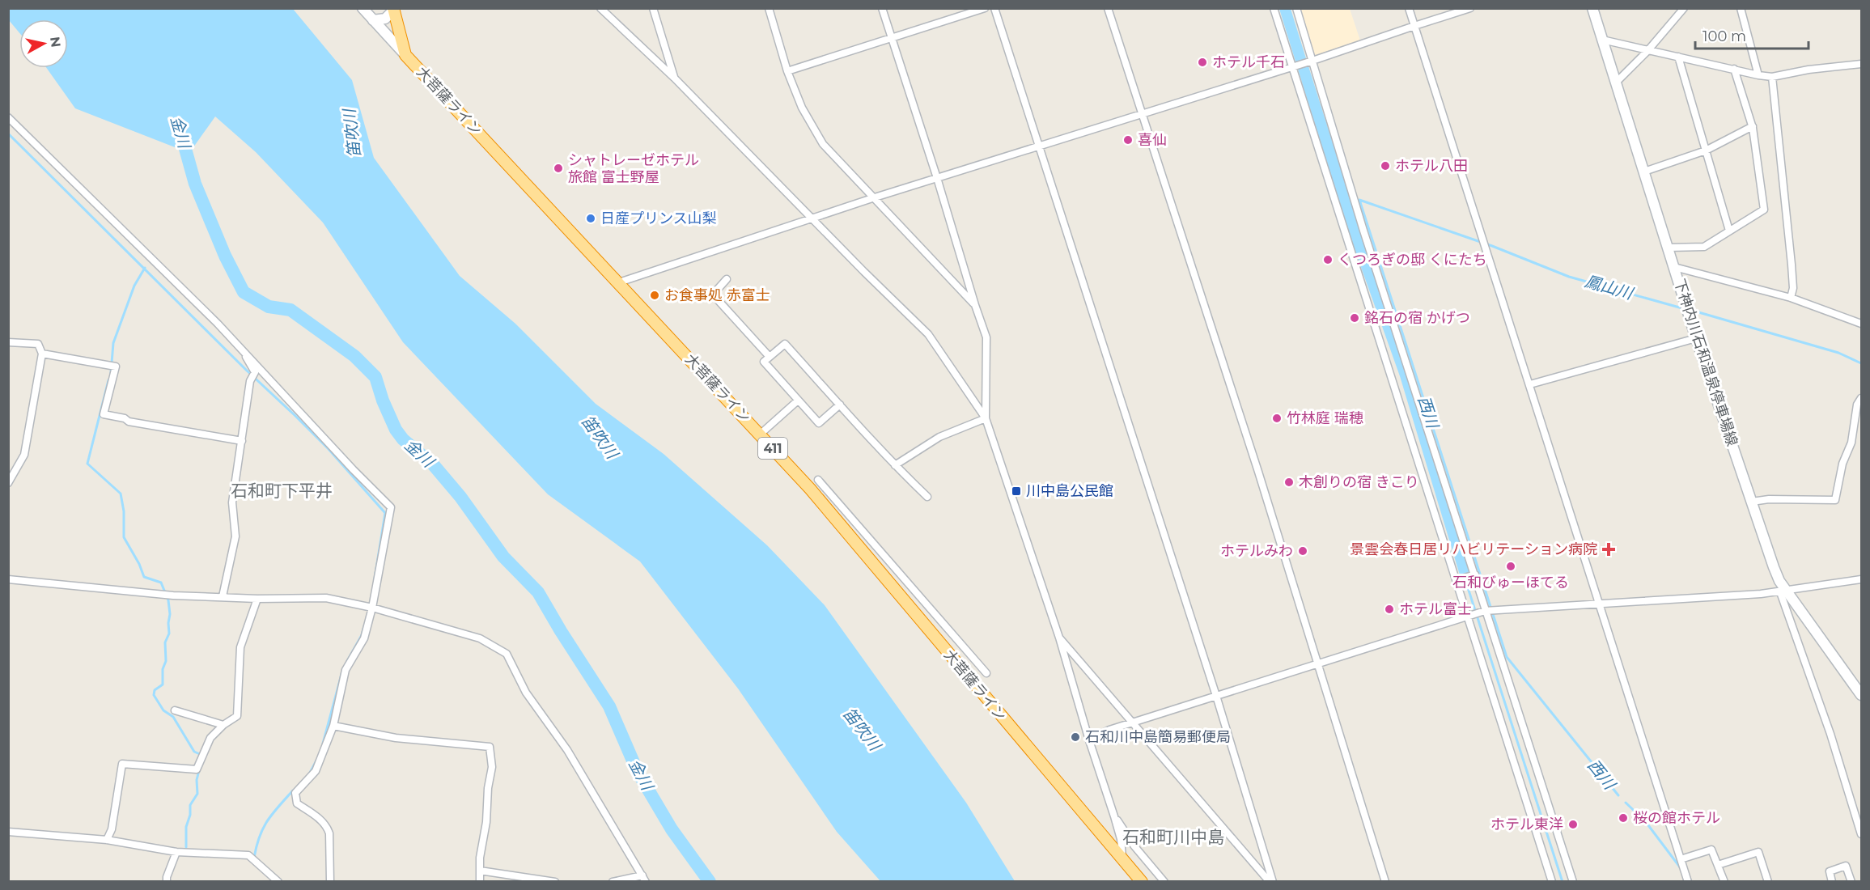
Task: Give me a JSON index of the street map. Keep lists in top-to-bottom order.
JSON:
{
  "streets": {
    "highway": ["大菩薩ライン", "411"],
    "main road": ["下神内川石和温泉停車場線"]
  },
  "districts": ["石和町下平井", "石和町川中島"],
  "water": [
    "金川",
    "笛吹川",
    "鳳山川",
    "西川"
  ],
  "places": {
    "other": [
      "ホテル千石",
      "喜仙",
      "ホテル八田",
      "シャトレーゼホテル 旅館 富士野屋",
      "日産プリンス山梨",
      "くつろぎの邸 くにたち",
      "お食事処 赤富士",
      "銘石の宿 かげつ",
      "竹林庭 瑞穂",
      "木創りの宿 きこり",
      "ホテルみわ",
      "石和びゅーほてる",
      "ホテル富士",
      "石和川中島簡易郵便局",
      "桜の館ホテル",
      "ホテル東洋"
    ],
    "transit": ["川中島公民館"],
    "health": ["景雲会春日居リハビリテーション病院"]
  },
  "scale_bar": "100 m",
  "north": "right"
}
